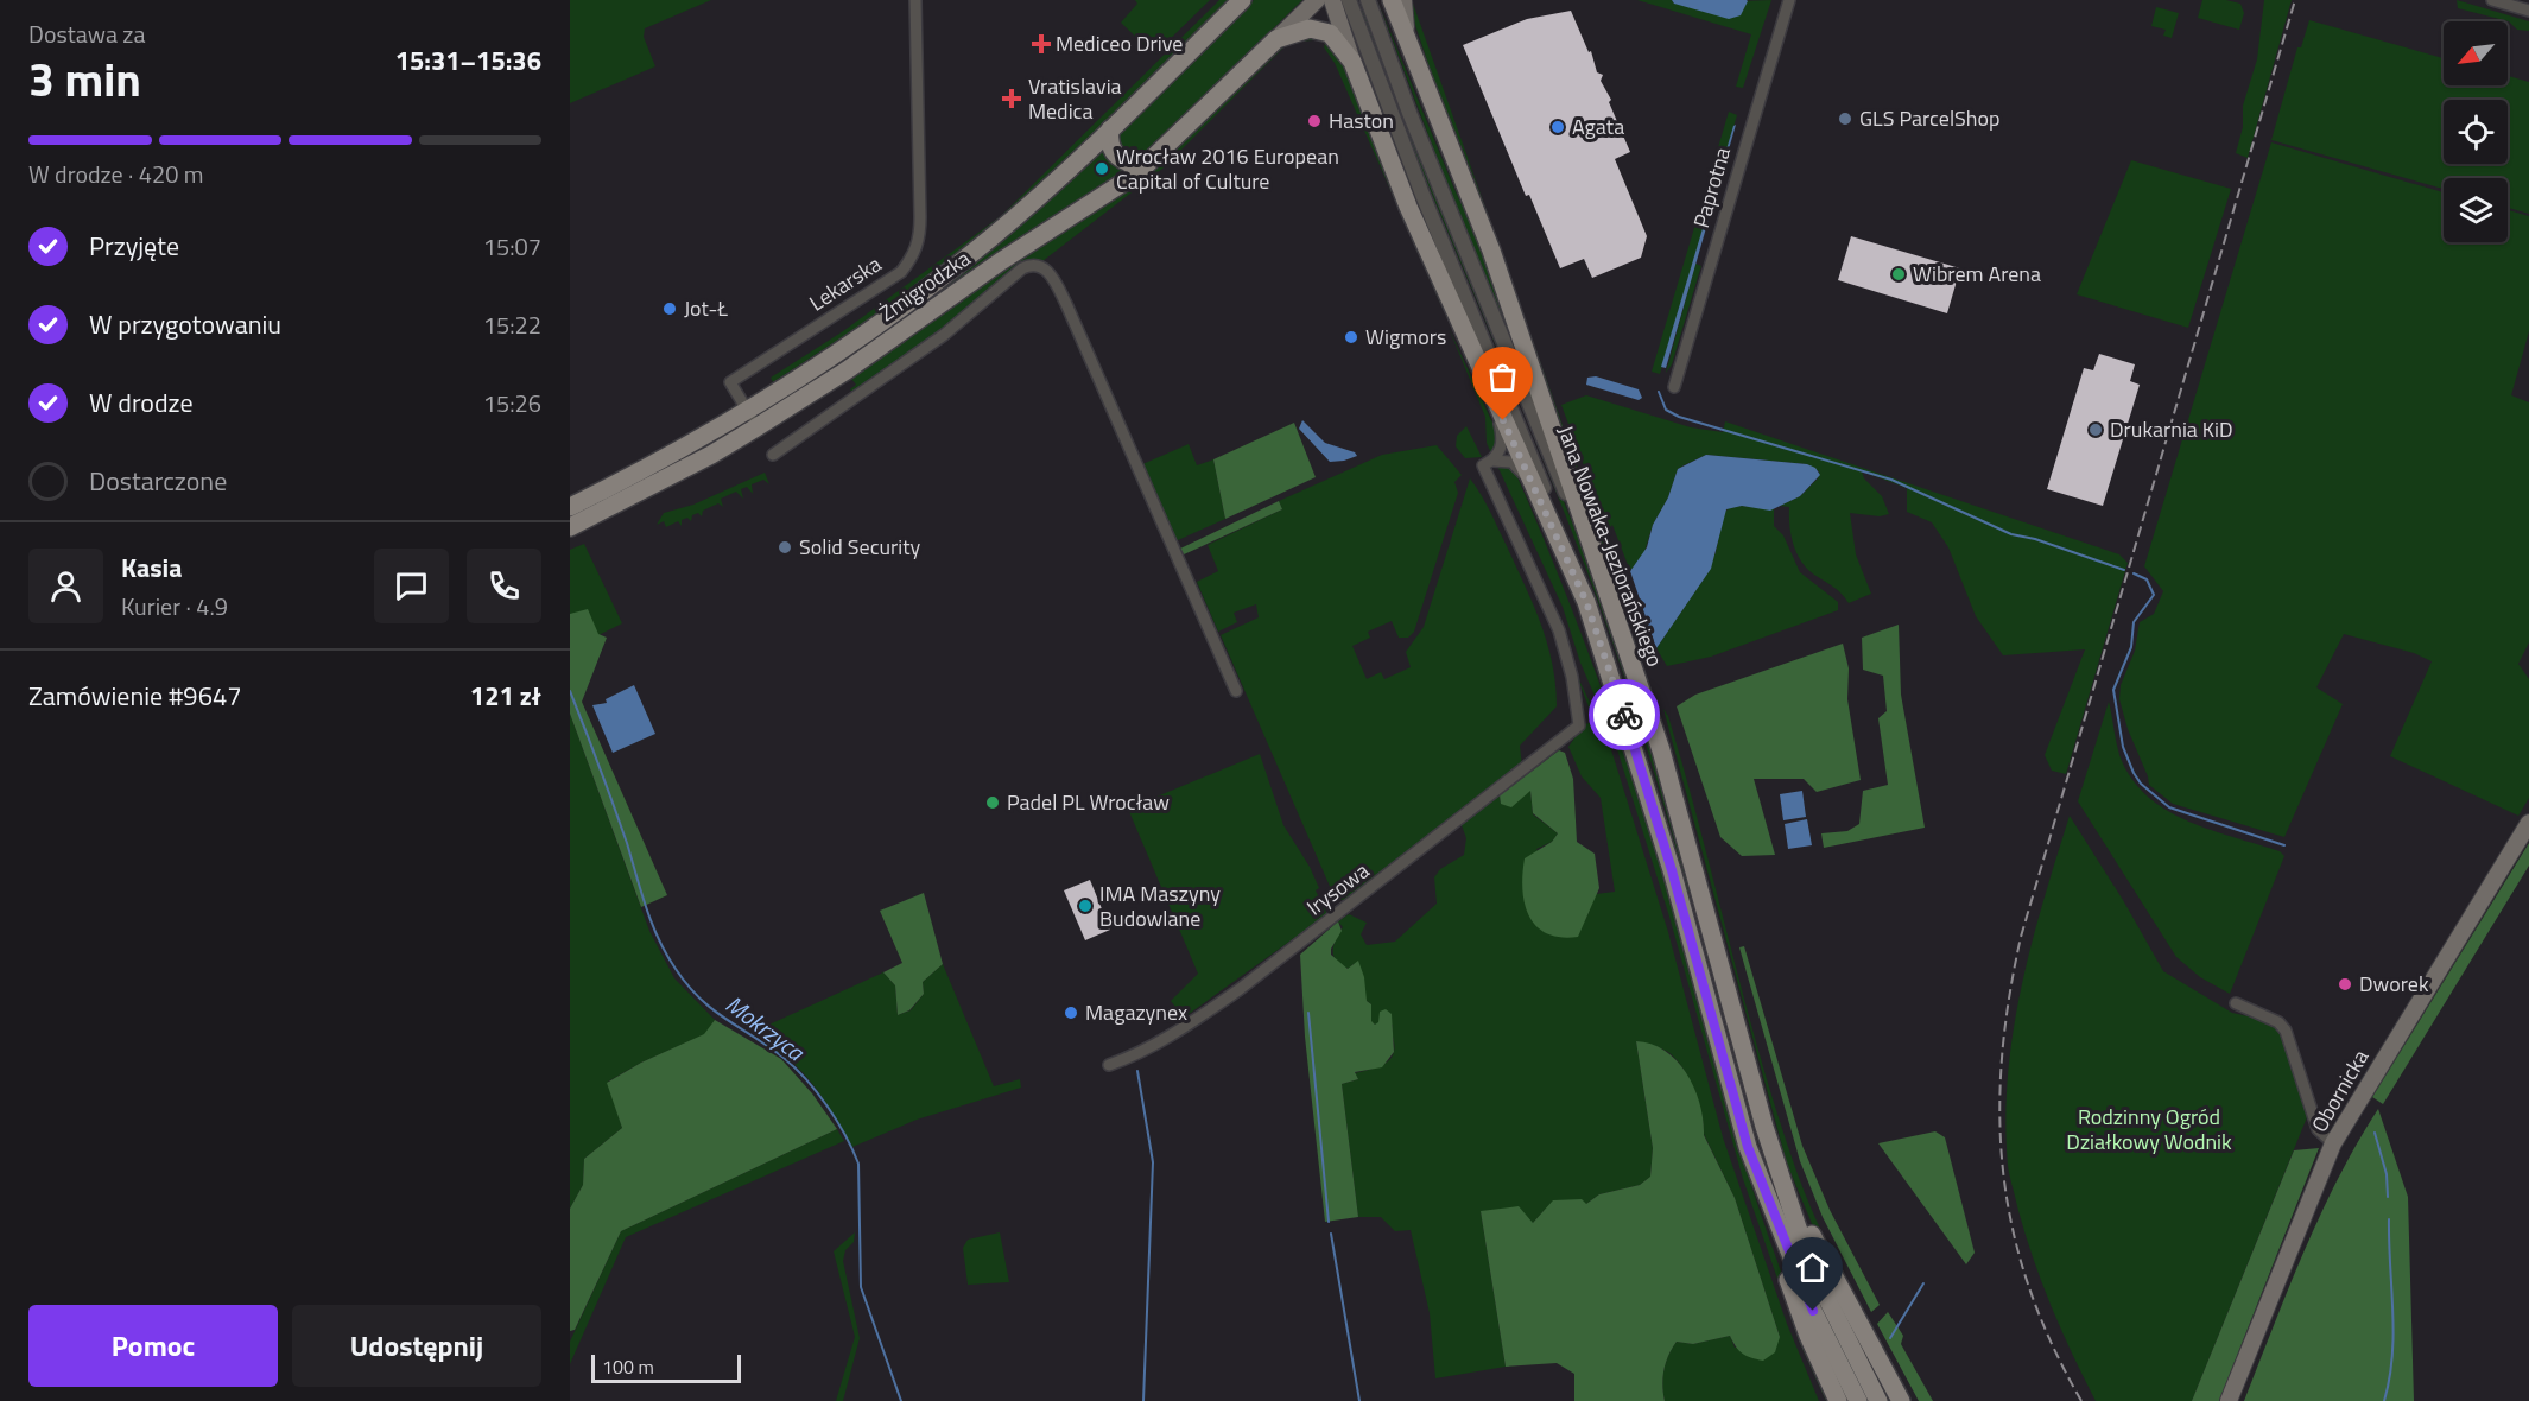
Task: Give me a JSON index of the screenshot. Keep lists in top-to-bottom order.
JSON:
{
  "streets": {
    "main road": ["Żmigrodzka", "Jana Nowaka-Jeziorańskiego", "Obornicka"],
    "street": ["Paprotna", "Lekarska", "Irysowa"]
  },
  "crossings": [
    ["Lekarska", "Żmigrodzka"]
  ],
  "water": ["Mokrzyca"],
  "parks": ["Rodzinny Ogród Działkowy Wodnik"],
  "places": {
    "health": ["Mediceo Drive", "Vratislavia Medica"],
    "other": [
      "GLS ParcelShop",
      "Haston",
      "Agata",
      "Wrocław 2016 European Capital of Culture",
      "Wibrem Arena",
      "Jot-Ł",
      "Wigmors",
      "Drukarnia KiD",
      "Solid Security",
      "Padel PL Wrocław",
      "IMA Maszyny Budowlane",
      "Dworek",
      "Magazynex"
    ]
  },
  "scale_bar": "100 m",
  "north": "bottom left",
  "page": {
    "heading": ["3 min", "Dostawa za", "15:31–15:36"],
    "panel": [
      "Kasia",
      "Kurier · 4.9",
      "Zamówienie #9647",
      "121 zł"
    ],
    "bar": "W drodze · 420 m",
    "list": [
      ["Przyjęte", "15:07"],
      ["W przygotowaniu", "15:22"],
      ["W drodze", "15:26"],
      "Dostarczone"
    ],
    "buttons": ["Pomoc", "Udostępnij"],
    "scale": "100 m"
  }
}
